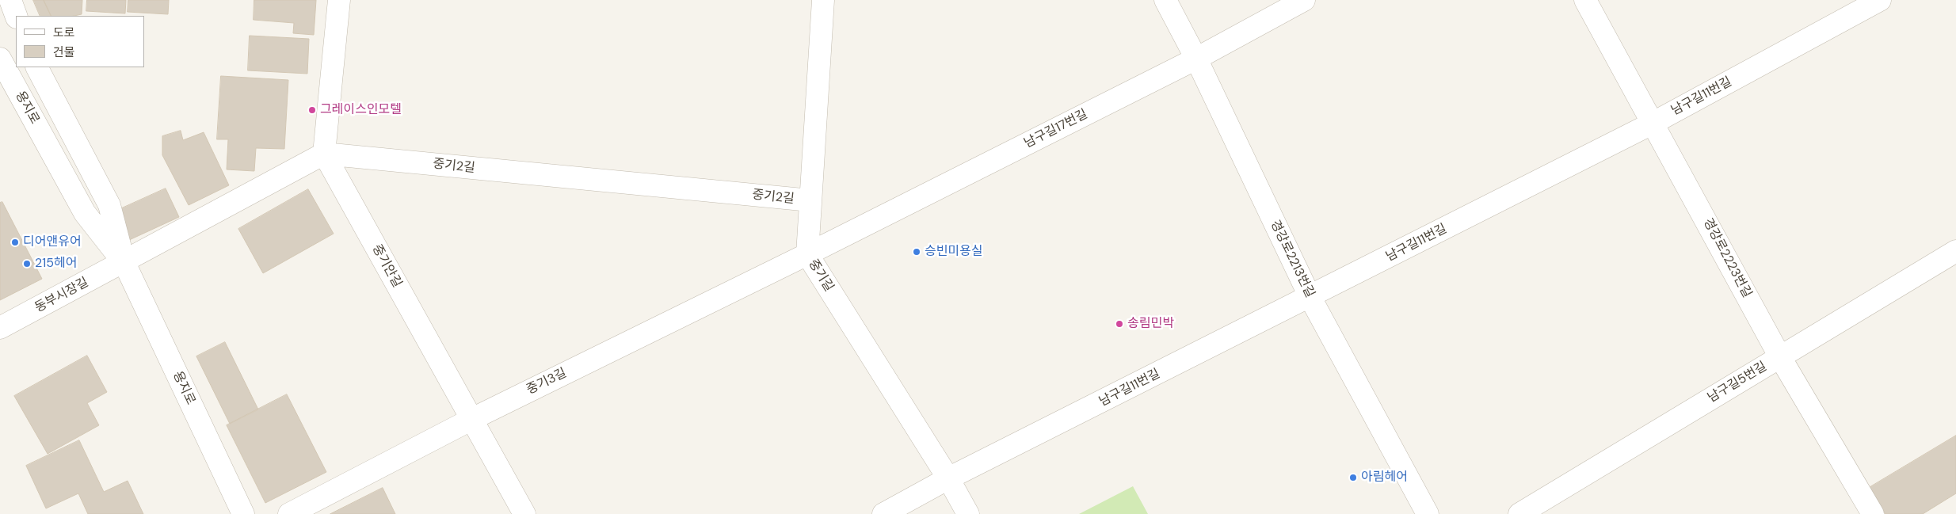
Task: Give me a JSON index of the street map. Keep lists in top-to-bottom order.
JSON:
{
  "streets": {
    "street": [
      "남구길11번길",
      "용지로",
      "남구길17번길",
      "중기2길",
      "경강로2223번길",
      "경강로2213번길",
      "중기안길",
      "중기길",
      "동부시장길",
      "중기3길",
      "남구길5번길"
    ]
  },
  "crossings": [
    ["남구길11번길", "경강로2223번길"],
    ["남구길11번길", "경강로2213번길"],
    ["남구길11번길", "중기길"],
    ["용지로", "동부시장길"],
    ["남구길17번길", "경강로2213번길"],
    ["남구길17번길", "중기길"],
    ["남구길17번길", "중기3길"],
    ["중기2길", "중기안길"],
    ["중기2길", "중기길"],
    ["경강로2223번길", "남구길5번길"],
    ["중기안길", "중기3길"],
    ["중기길", "중기3길"]
  ],
  "places": [
    "그레이스인모텔",
    "디어앤유어",
    "승빈미용실",
    "215헤어",
    "송림민박",
    "아림헤어"
  ],
  "legend": ["도로", "건물"]
}
